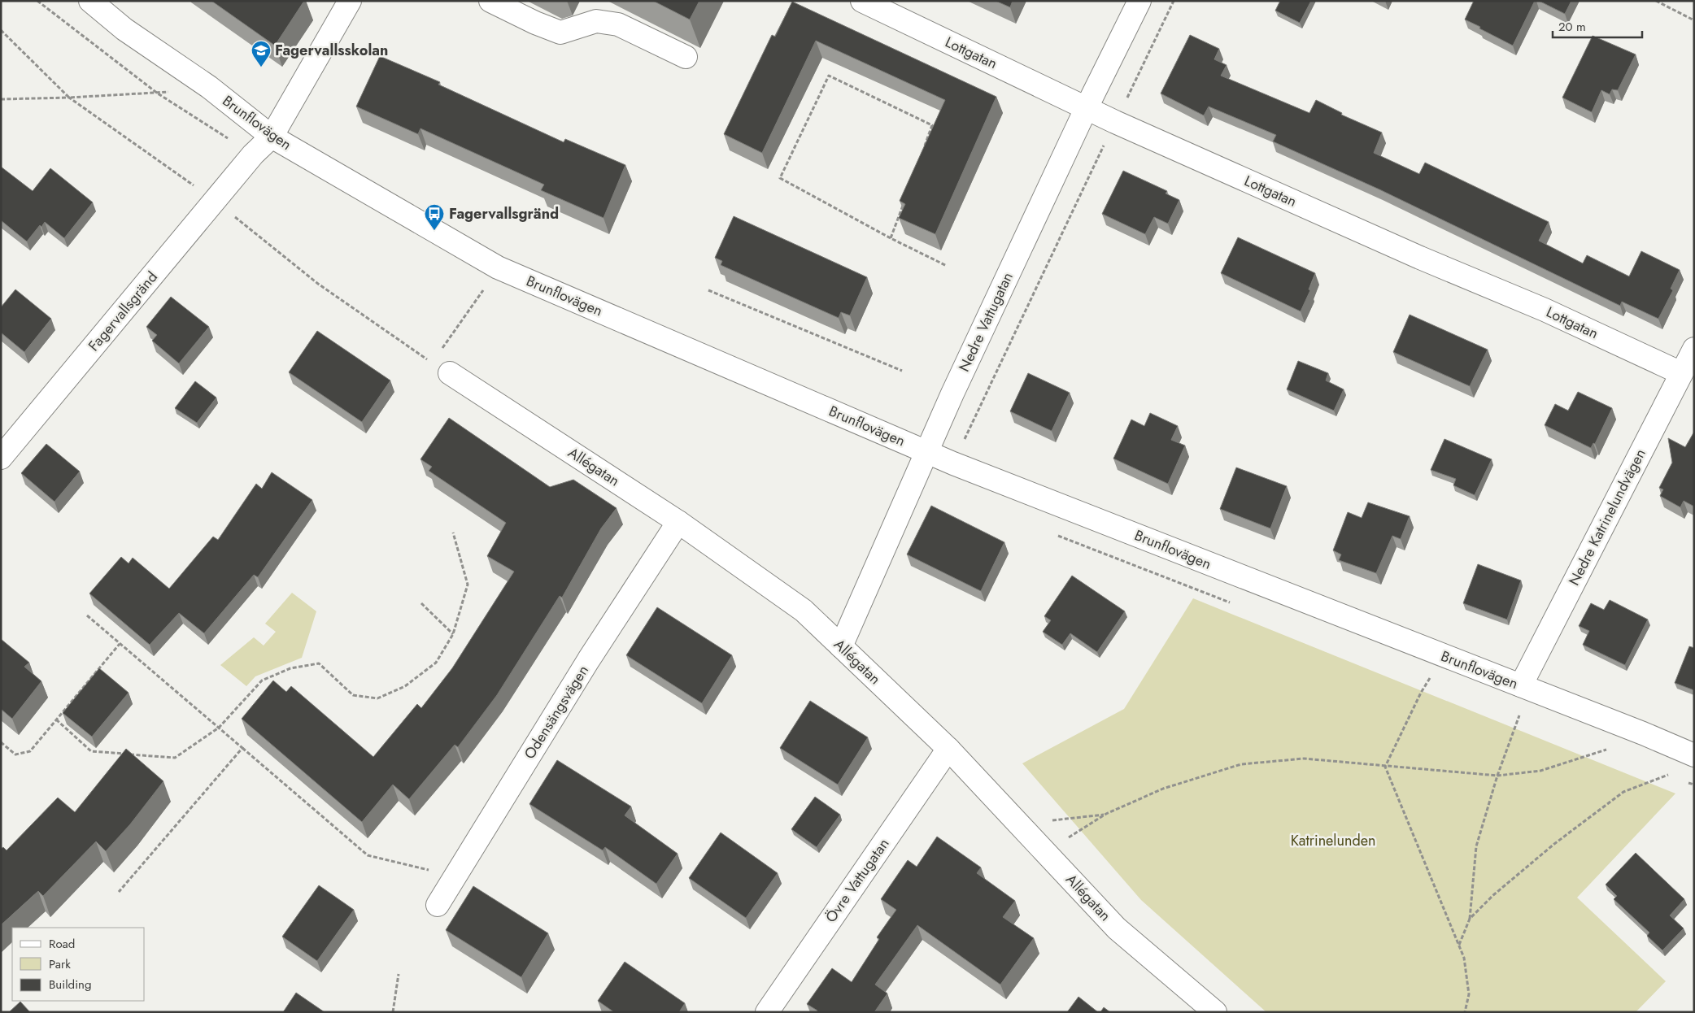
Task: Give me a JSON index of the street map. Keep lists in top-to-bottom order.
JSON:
{
  "streets": {
    "street": [
      "Lottgatan",
      "Brunflovägen",
      "Fagervallsgränd",
      "Nedre Vattugatan",
      "Allégatan",
      "Nedre Katrinelundvägen",
      "Odensängsvägen",
      "Övre Vattugatan"
    ]
  },
  "crossings": [
    ["Lottgatan", "Nedre Vattugatan"],
    ["Lottgatan", "Nedre Katrinelundvägen"],
    ["Brunflovägen", "Fagervallsgränd"],
    ["Brunflovägen", "Nedre Vattugatan"],
    ["Brunflovägen", "Nedre Katrinelundvägen"],
    ["Nedre Vattugatan", "Allégatan"],
    ["Allégatan", "Odensängsvägen"],
    ["Allégatan", "Övre Vattugatan"]
  ],
  "parks": ["Katrinelunden"],
  "places": {
    "school or university": ["Fagervallsskolan"],
    "bus stop": ["Fagervallsgränd"]
  },
  "legend": ["Road", "Park", "Building"],
  "scale_bar": "20 m"
}
